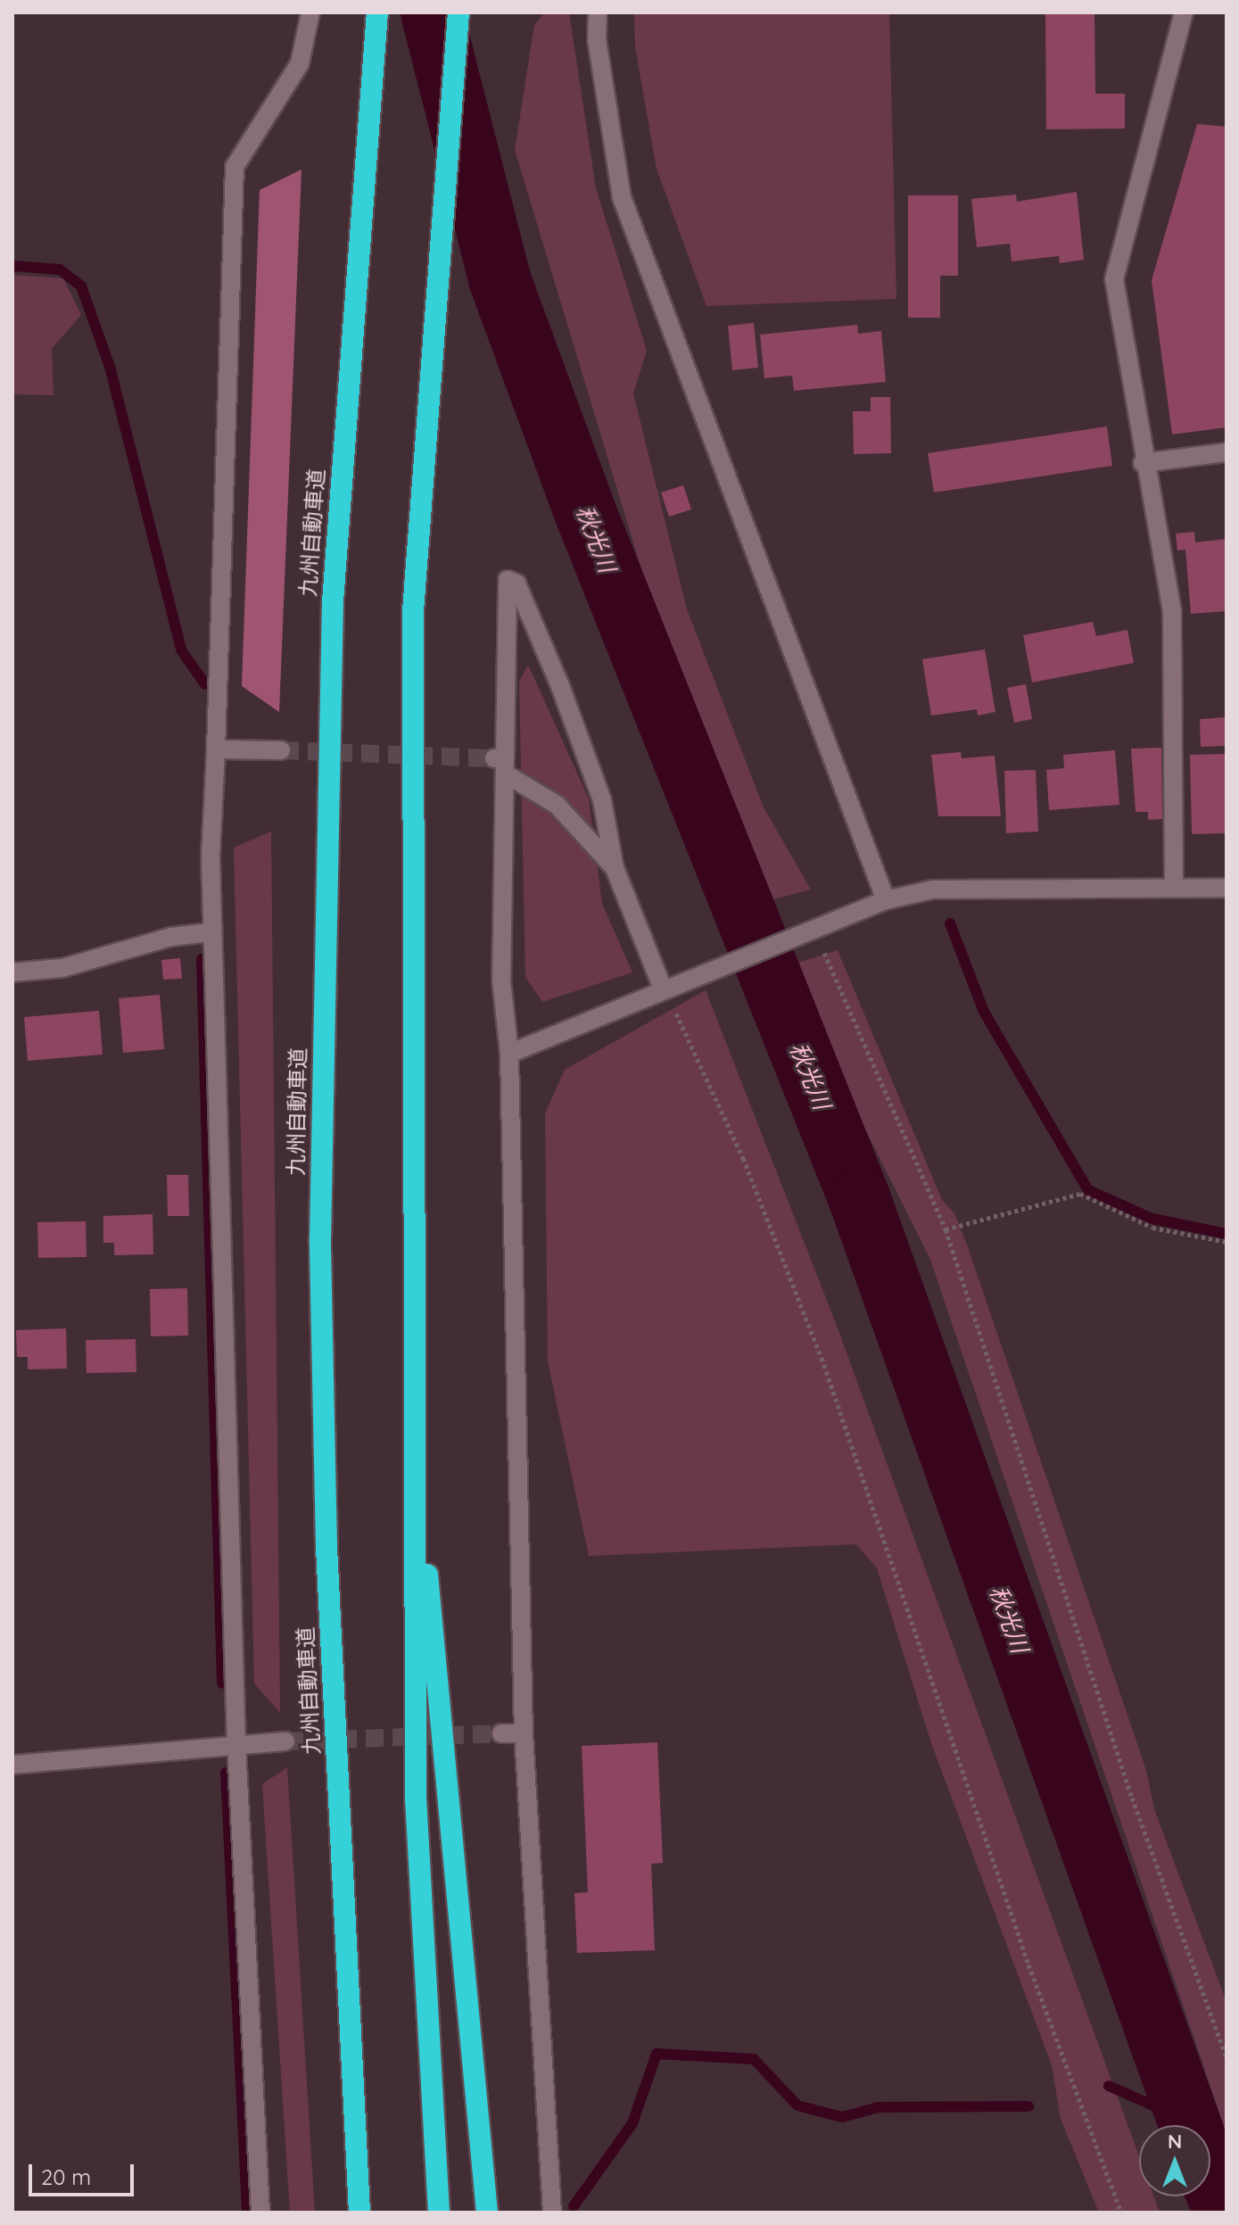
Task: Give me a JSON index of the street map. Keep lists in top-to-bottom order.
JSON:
{
  "streets": {
    "highway": ["九州自動車道"]
  },
  "water": ["秋光川"],
  "scale_bar": "20 m",
  "north": "top"
}
